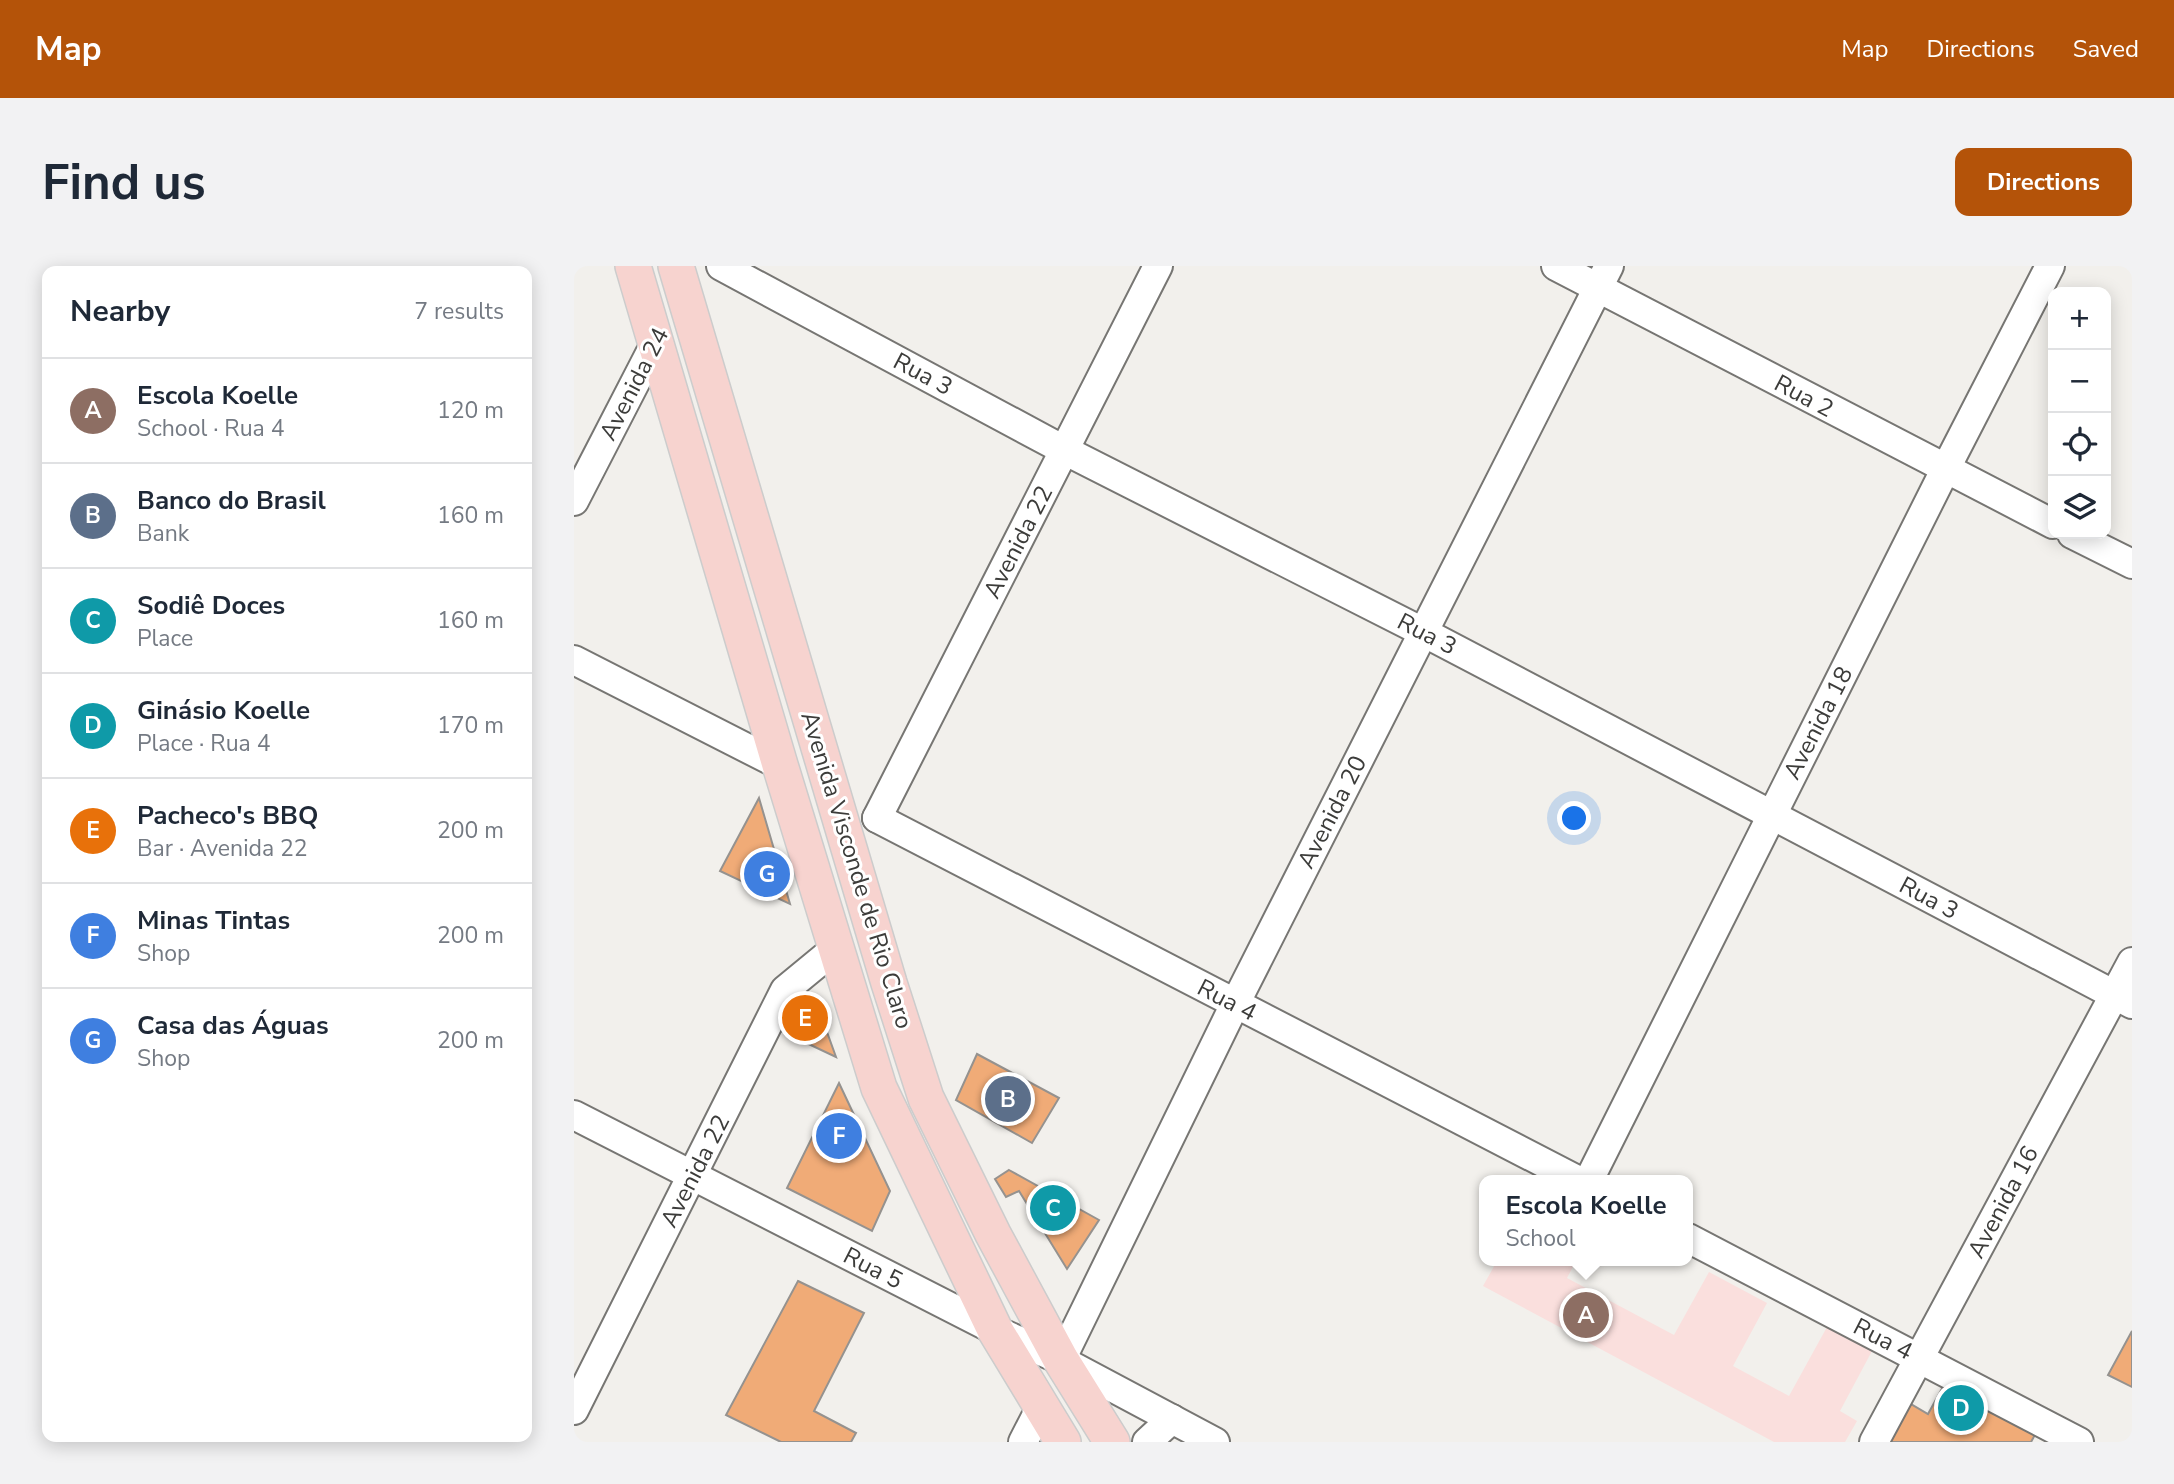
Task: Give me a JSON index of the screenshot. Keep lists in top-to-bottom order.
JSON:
{
  "streets": {
    "main road": ["Avenida 24", "Avenida Visconde de Rio Claro"],
    "street": [
      "Rua 3",
      "Rua 2",
      "Avenida 22",
      "Avenida 18",
      "Avenida 20",
      "Rua 4",
      "Avenida 16",
      "Rua 5"
    ]
  },
  "crossings": [
    ["Rua 3", "Avenida 22"],
    ["Rua 3", "Avenida 18"],
    ["Rua 3", "Avenida 20"],
    ["Rua 3", "Avenida 16"],
    ["Avenida 24", "Avenida Visconde de Rio Claro"],
    ["Rua 2", "Avenida 18"],
    ["Rua 2", "Avenida 20"],
    ["Avenida 22", "Avenida Visconde de Rio Claro"],
    ["Avenida 22", "Rua 4"],
    ["Avenida 22", "Rua 5"],
    ["Avenida 20", "Avenida Visconde de Rio Claro"],
    ["Avenida 20", "Rua 4"],
    ["Avenida 20", "Rua 5"],
    ["Avenida Visconde de Rio Claro", "Rua 5"],
    ["Rua 4", "Avenida 16"]
  ],
  "page": {
    "header": "Map",
    "nav": ["Map", "Directions", "Saved"],
    "buttons": "Directions",
    "title": "Find us",
    "heading": ["Nearby", "7 results"],
    "map_buttons": ["+", "−"],
    "list": [
      {
        "mark": "A",
        "name": "Escola Koelle",
        "note": "School · Rua 4",
        "value": "120 m"
      },
      {
        "mark": "B",
        "name": "Banco do Brasil",
        "note": "Bank",
        "value": "160 m"
      },
      {
        "mark": "C",
        "name": "Sodiê Doces",
        "note": "Place",
        "value": "160 m"
      },
      {
        "mark": "D",
        "name": "Ginásio Koelle",
        "note": "Place · Rua 4",
        "value": "170 m"
      },
      {
        "mark": "E",
        "name": "Pacheco's BBQ",
        "note": "Bar · Avenida 22",
        "value": "200 m"
      },
      {
        "mark": "F",
        "name": "Minas Tintas",
        "note": "Shop",
        "value": "200 m"
      },
      {
        "mark": "G",
        "name": "Casa das Águas",
        "note": "Shop",
        "value": "200 m"
      }
    ],
    "pins": [
      "G",
      "E",
      "B",
      "F",
      "C",
      "A",
      "D"
    ],
    "popup": ["Escola Koelle", "School"]
  }
}
